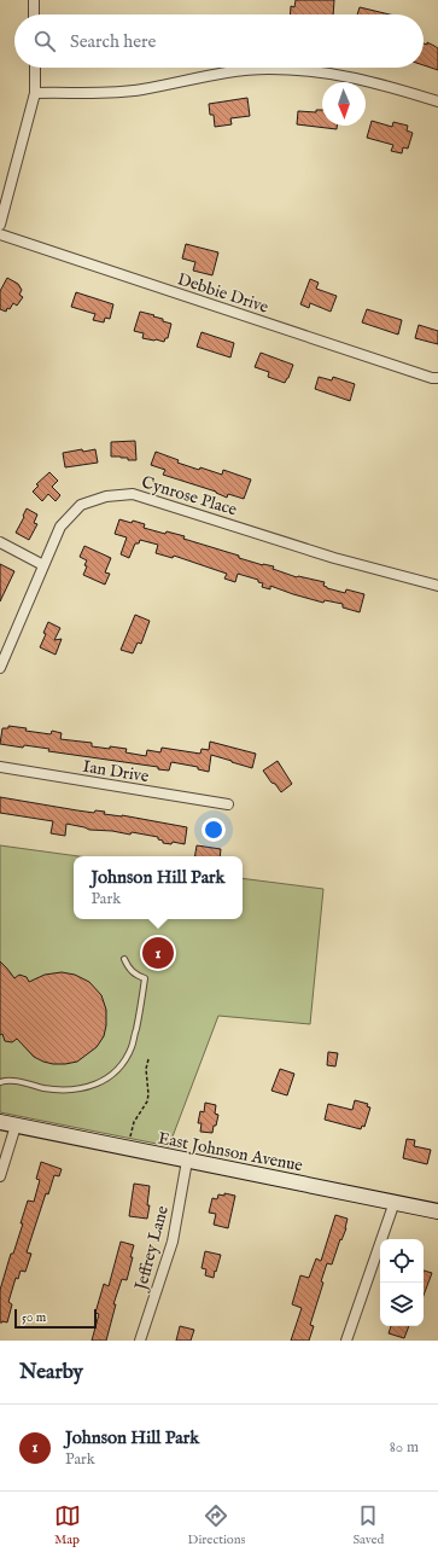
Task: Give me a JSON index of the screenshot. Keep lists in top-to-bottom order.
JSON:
{
  "streets": {
    "street": [
      "Debbie Drive",
      "Cynrose Place",
      "Ian Drive",
      "East Johnson Avenue",
      "Jeffrey Lane"
    ]
  },
  "crossings": [
    ["East Johnson Avenue", "Jeffrey Lane"]
  ],
  "scale_bar": "50 m",
  "north": "bottom",
  "page": {
    "search": "Search here",
    "popup": ["Johnson Hill Park", "Park"],
    "pins": "1",
    "scale": "50 m",
    "heading": "Nearby",
    "list": [
      {
        "mark": "1",
        "name": "Johnson Hill Park",
        "note": "Park",
        "value": "80 m"
      }
    ],
    "nav": ["Map", "Directions", "Saved"]
  }
}
